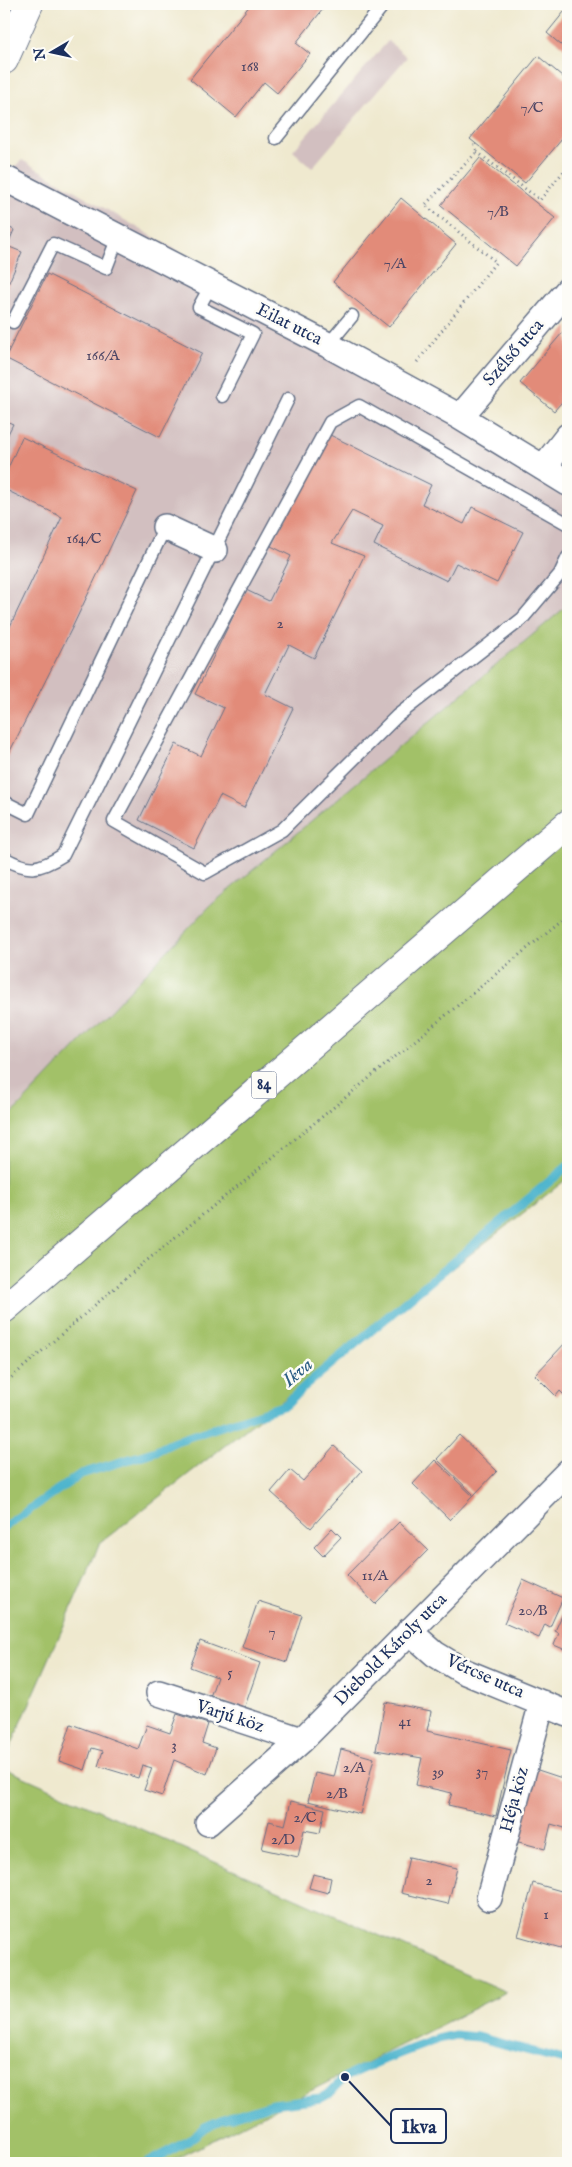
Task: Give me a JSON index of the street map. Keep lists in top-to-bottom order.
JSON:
{
  "streets": {
    "main road": ["84"],
    "street": [
      "Eilat utca",
      "Szélső utca",
      "Diebold Károly utca",
      "Vércse utca",
      "Varjú köz",
      "Héja köz"
    ]
  },
  "crossings": [
    ["Eilat utca", "Szélső utca"],
    ["Diebold Károly utca", "Vércse utca"],
    ["Diebold Károly utca", "Varjú köz"],
    ["Vércse utca", "Héja köz"]
  ],
  "water": ["Ikva"],
  "places": ["Ikva"],
  "house_numbers": [
    "168",
    "7/C",
    "7/B",
    "7/A",
    "166/A",
    "164/C",
    "2",
    "11/A",
    "20/B",
    "7",
    "5",
    "41",
    "3",
    "2/A",
    "37",
    "39",
    "2/B",
    "2/C",
    "2/D",
    "2",
    "1"
  ],
  "north": "left"
}
